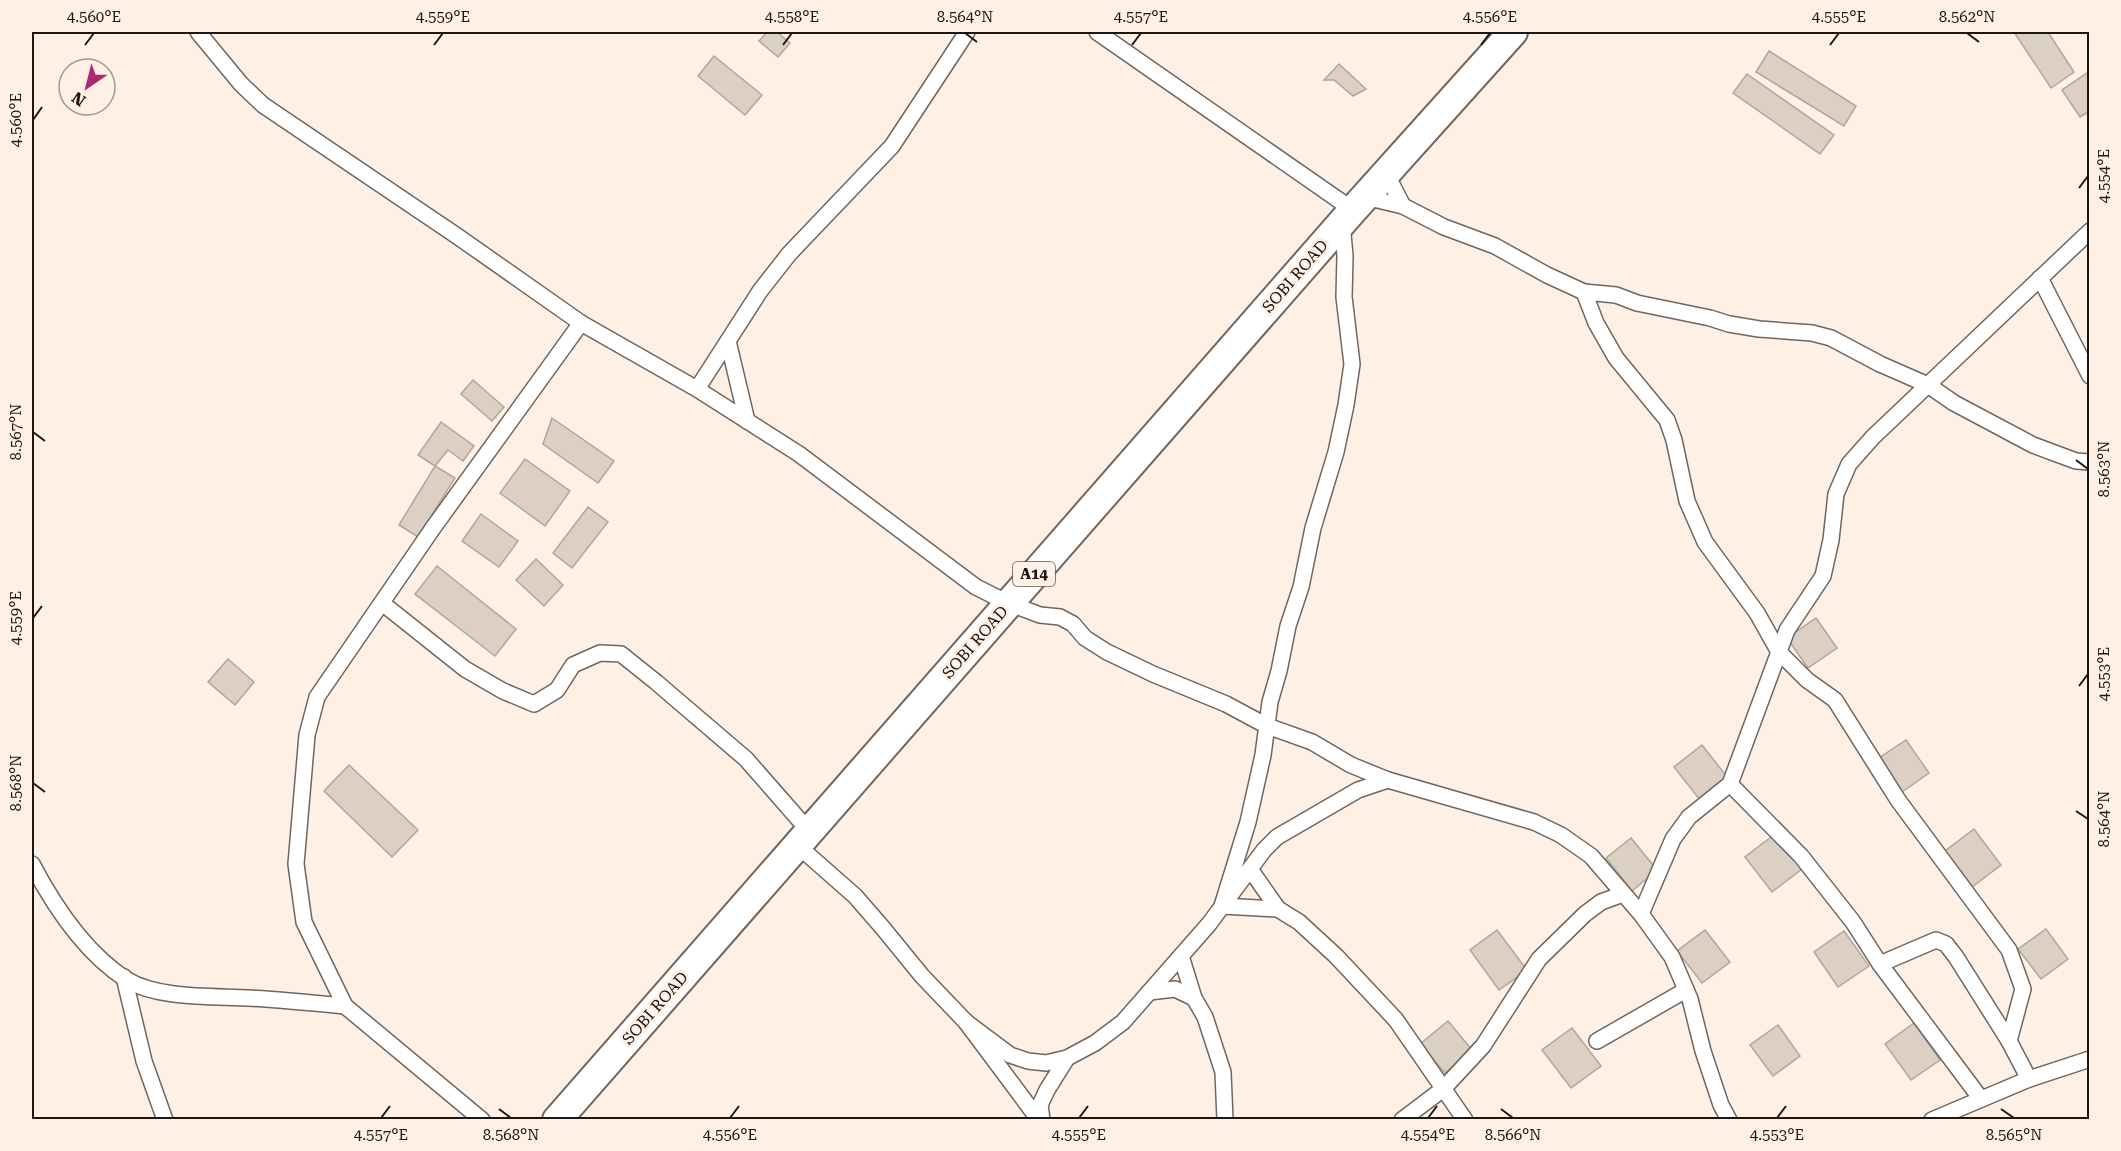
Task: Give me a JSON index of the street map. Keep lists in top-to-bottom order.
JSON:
{
  "streets": {
    "highway": ["SOBI ROAD", "A14"]
  },
  "north": "bottom left",
  "coordinates": [
    "4.560°E",
    "4.559°E",
    "4.558°E",
    "8.564°N",
    "4.557°E",
    "4.556°E",
    "4.555°E",
    "8.562°N",
    "4.554°E",
    "8.567°N",
    "8.563°N",
    "4.553°E",
    "8.568°N",
    "8.566°N",
    "8.565°N"
  ]
}
